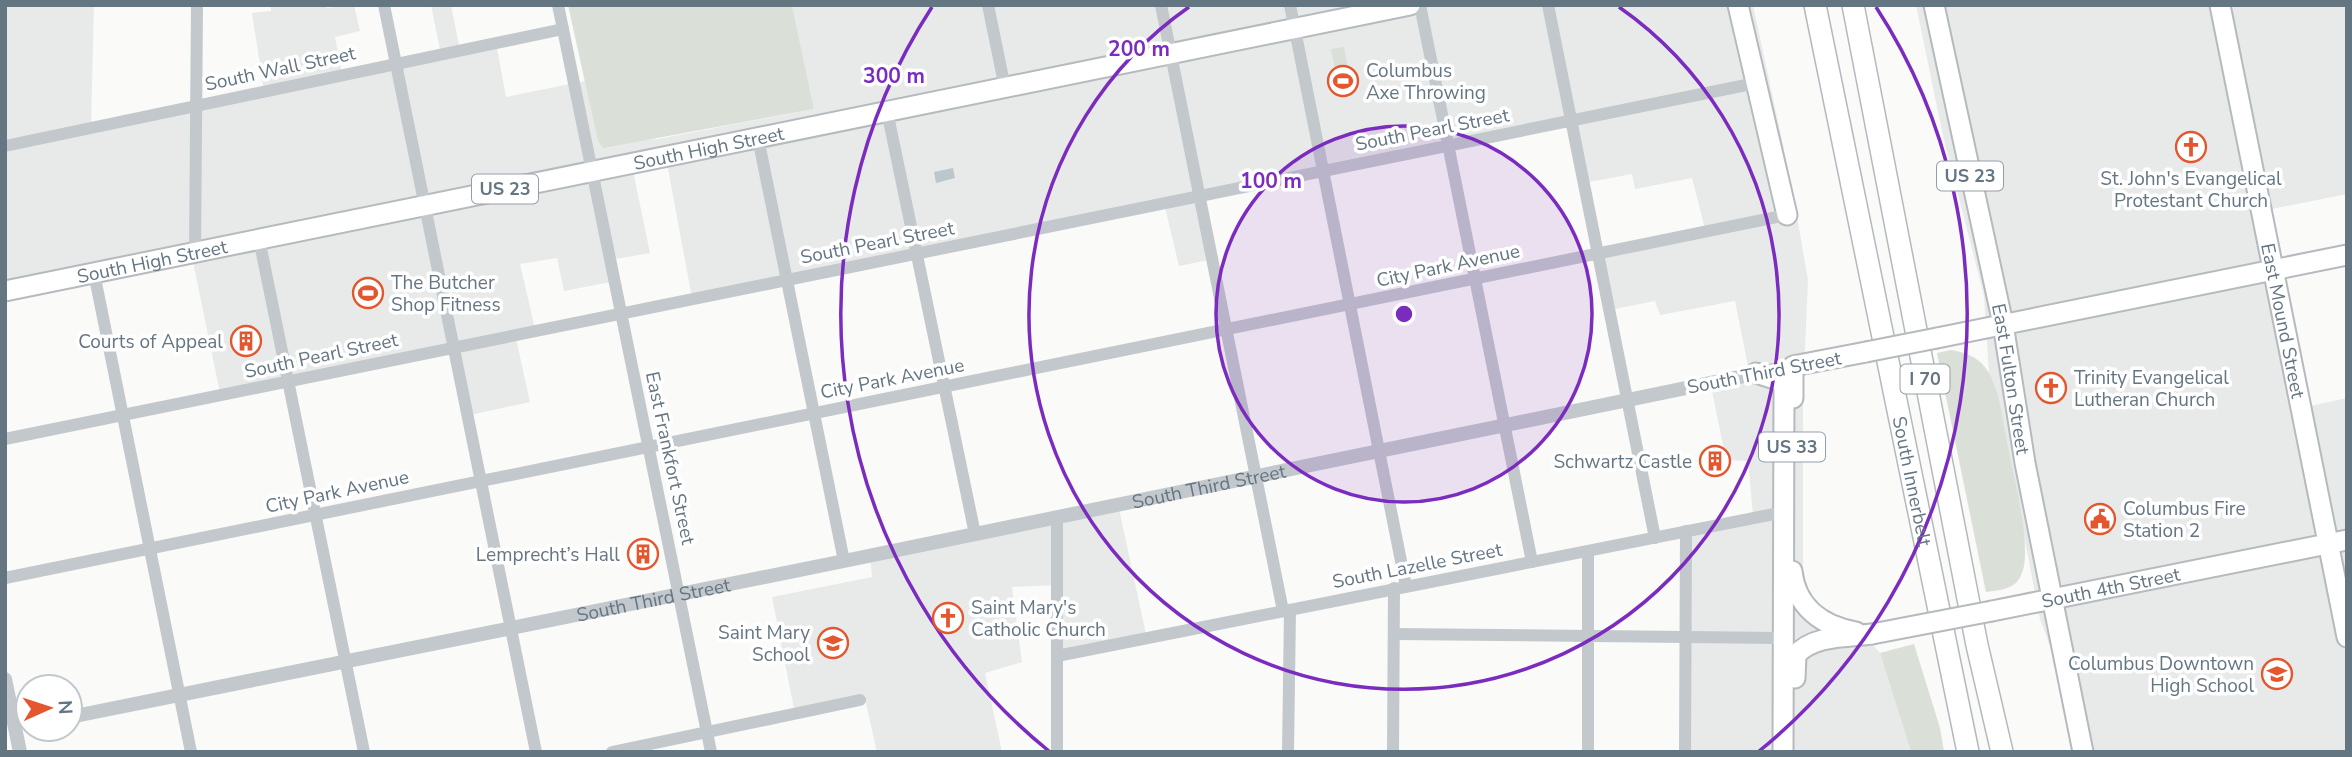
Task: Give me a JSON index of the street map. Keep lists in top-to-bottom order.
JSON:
{
  "streets": {
    "highway": ["I 70", "South Innerbelt"],
    "main road": [
      "South High Street",
      "US 23",
      "East Mound Street",
      "South Third Street",
      "East Fulton Street",
      "US 33",
      "South 4th Street"
    ],
    "street": [
      "South Wall Street",
      "South Pearl Street",
      "City Park Avenue",
      "East Frankfort Street",
      "South Lazelle Street"
    ]
  },
  "crossings": [
    ["South Wall Street", "East Frankfort Street"],
    ["South Pearl Street", "East Frankfort Street"],
    ["South High Street", "East Frankfort Street"],
    ["City Park Avenue", "East Frankfort Street"],
    ["East Mound Street", "South Third Street"],
    ["East Mound Street", "South 4th Street"],
    ["South Third Street", "East Fulton Street"],
    ["South Third Street", "US 33"],
    ["South Third Street", "East Frankfort Street"],
    ["East Fulton Street", "South 4th Street"],
    ["US 33", "South 4th Street"]
  ],
  "places": {
    "sports": ["Columbus Axe Throwing", "The Butcher Shop Fitness"],
    "church": ["St. John's Evangelical Protestant Church", "Trinity Evangelical Lutheran Church", "Saint Mary's Catholic Church"],
    "building": ["Courts of Appeal", "Schwartz Castle", "Lemprecht’s Hall"],
    "public building": ["Columbus Fire Station 2"],
    "school or university": ["Saint Mary School", "Columbus Downtown High School"]
  },
  "north": "right",
  "rings": ["200 m", "300 m", "100 m"]
}
